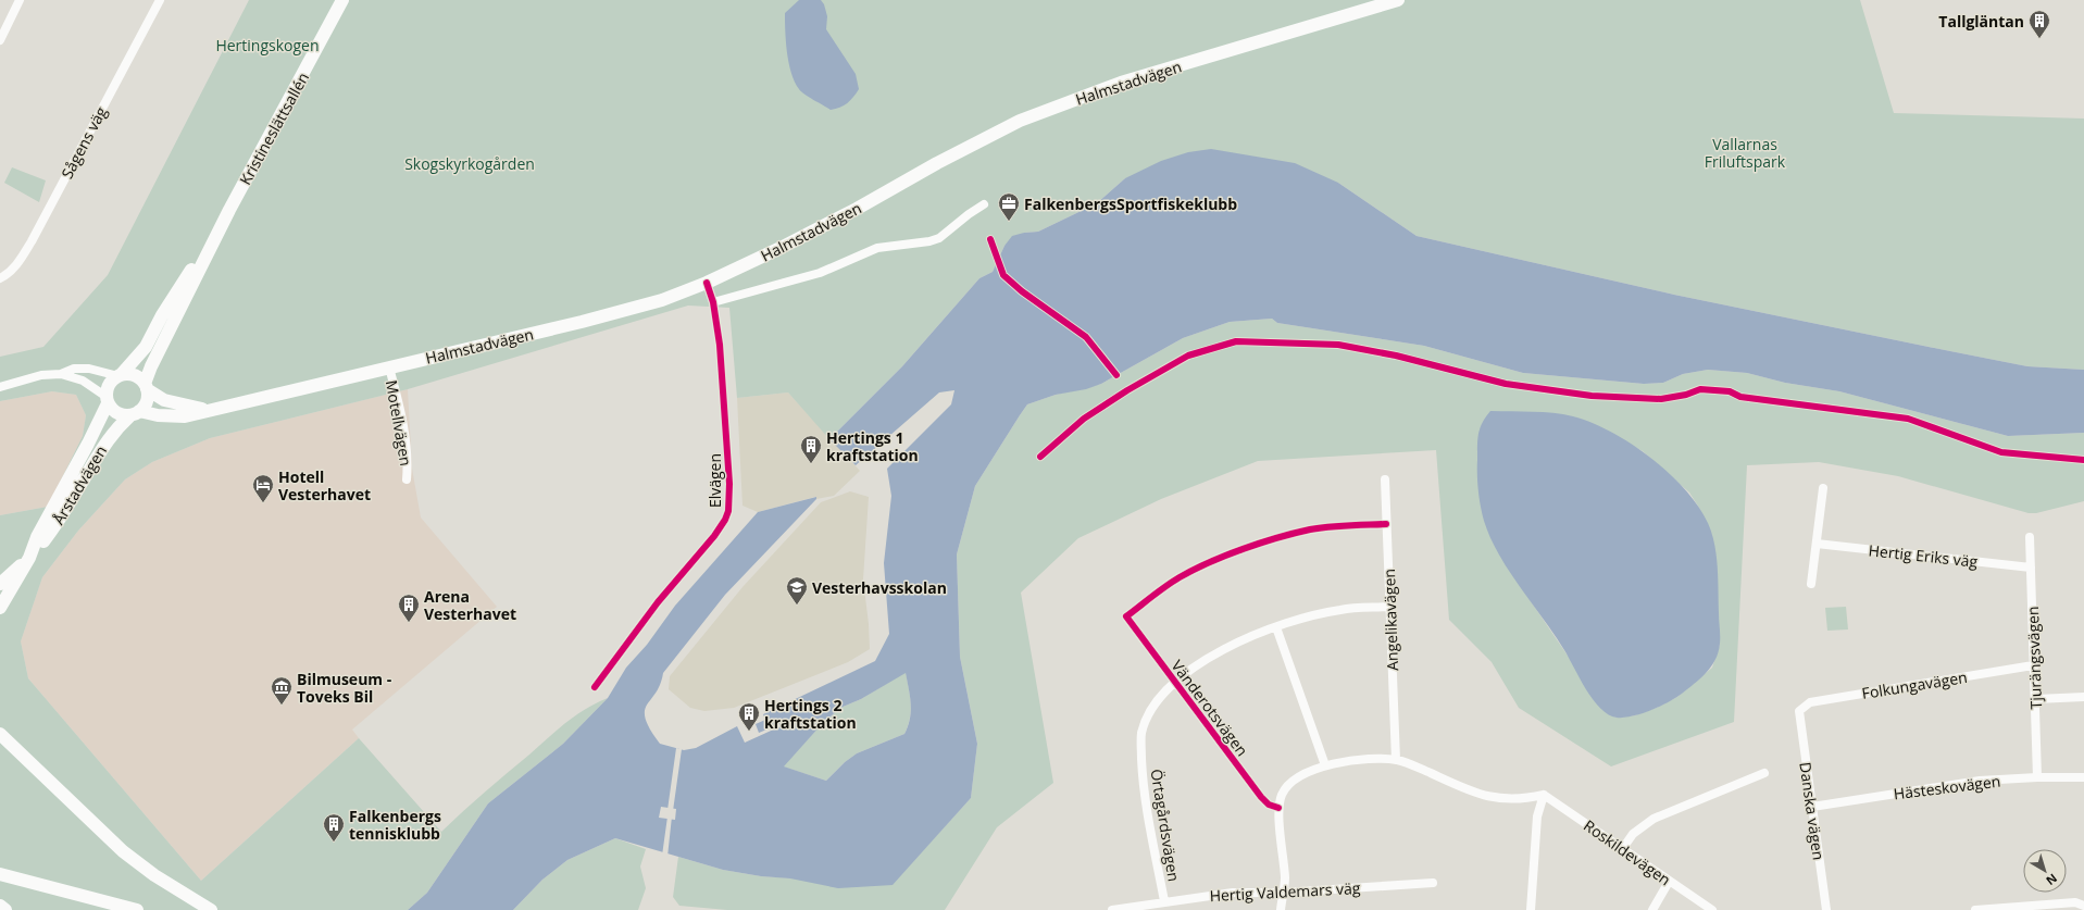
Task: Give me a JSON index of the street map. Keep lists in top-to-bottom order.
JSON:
{
  "streets": {
    "main road": ["Halmstadvägen", "Kristineslättsallén", "Årstadvägen"],
    "street": [
      "Sågens väg",
      "Motellvägen",
      "Elvägen",
      "Hertig Eriks väg",
      "Angelikavägen",
      "Tjurängsvägen",
      "Folkungavägen",
      "Vänderotsvägen",
      "Hästeskovägen",
      "Danska vägen",
      "Örtagårdsvägen",
      "Roskildevägen",
      "Hertig Valdemars väg"
    ]
  },
  "crossings": [
    ["Halmstadvägen", "Kristineslättsallén"],
    ["Halmstadvägen", "Motellvägen"],
    ["Halmstadvägen", "Elvägen"],
    ["Halmstadvägen", "Årstadvägen"],
    ["Kristineslättsallén", "Årstadvägen"],
    ["Hertig Eriks väg", "Tjurängsvägen"],
    ["Angelikavägen", "Vänderotsvägen"],
    ["Angelikavägen", "Örtagårdsvägen"],
    ["Tjurängsvägen", "Folkungavägen"],
    ["Tjurängsvägen", "Hästeskovägen"],
    ["Folkungavägen", "Danska vägen"],
    ["Vänderotsvägen", "Örtagårdsvägen"],
    ["Hästeskovägen", "Danska vägen"],
    ["Örtagårdsvägen", "Hertig Valdemars väg"]
  ],
  "parks": ["Hertingskogen", "Vallarnas Friluftspark", "Skogskyrkogården"],
  "places": {
    "building": [
      "Tallgläntan",
      "Hertings 1 kraftstation",
      "Arena Vesterhavet",
      "Hertings 2 kraftstation",
      "Falkenbergs tennisklubb"
    ],
    "office": ["FalkenbergsSportfiskeklubb"],
    "hotel": ["Hotell Vesterhavet"],
    "school or university": ["Vesterhavsskolan"],
    "museum": ["Bilmuseum - Toveks Bil"]
  },
  "north": "bottom right"
}
